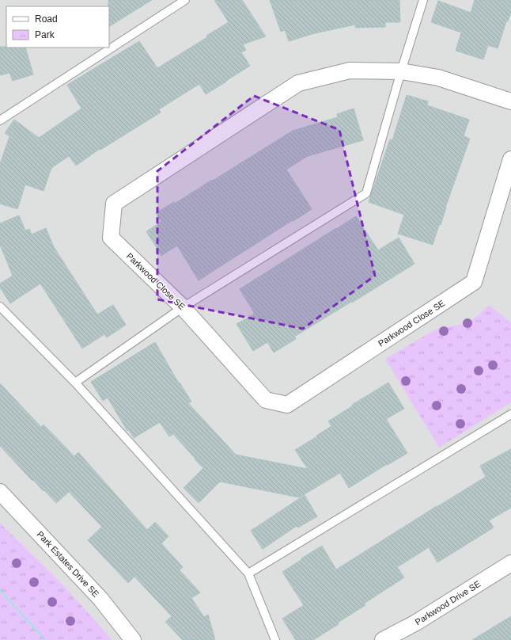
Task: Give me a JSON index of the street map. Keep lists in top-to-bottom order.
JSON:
{
  "streets": {
    "street": ["Parkwood Close SE", "Park Estates Drive SE", "Parkwood Drive SE"]
  },
  "legend": ["Road", "Park"]
}
